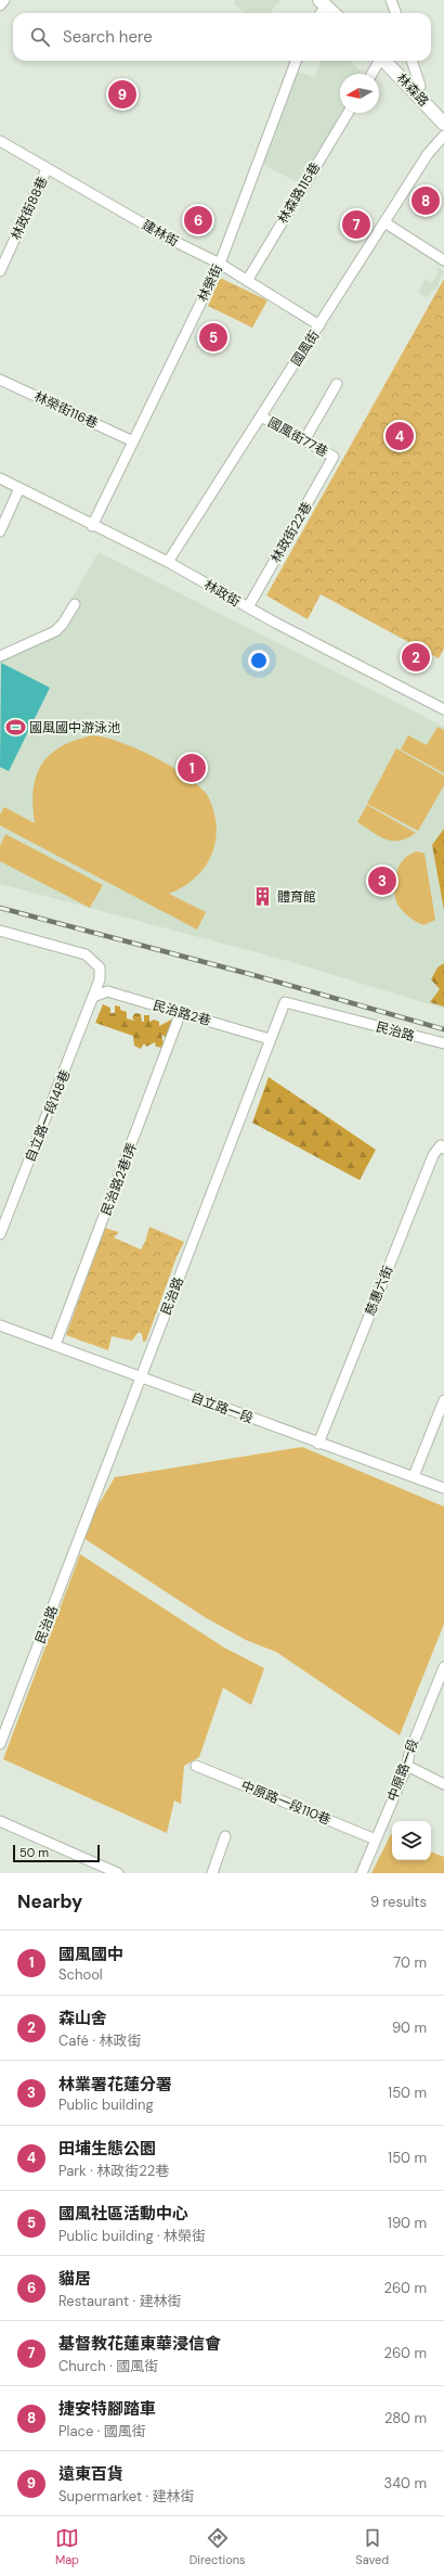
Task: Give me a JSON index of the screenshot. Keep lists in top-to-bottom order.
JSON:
{
  "streets": {
    "street": [
      "林森路",
      "林森路115巷",
      "林政街88巷",
      "建林街",
      "林榮街",
      "國風街",
      "林榮街116巷",
      "國風街77巷",
      "林政街22巷",
      "林政街",
      "民治路2巷",
      "民治路",
      "自立路一段148巷",
      "民治路2巷1弄",
      "慈惠六街",
      "自立路一段",
      "中原路一段",
      "中原路一段110巷"
    ]
  },
  "crossings": [
    ["林森路115巷", "建林街"],
    ["林政街88巷", "建林街"],
    ["建林街", "林榮街"],
    ["建林街", "國風街"],
    ["林榮街", "林榮街116巷"],
    ["林榮街", "林政街"],
    ["國風街", "國風街77巷"],
    ["國風街", "林政街"],
    ["國風街77巷", "林政街22巷"],
    ["林政街22巷", "林政街"],
    ["民治路2巷", "民治路"],
    ["民治路2巷", "自立路一段148巷"],
    ["民治路2巷", "民治路2巷1弄"],
    ["民治路", "自立路一段"],
    ["民治路2巷1弄", "自立路一段"],
    ["慈惠六街", "自立路一段"],
    ["中原路一段", "中原路一段110巷"]
  ],
  "places": {
    "sports": ["國風國中游泳池"],
    "building": ["體育館"]
  },
  "scale_bar": "50 m",
  "north": "left",
  "page": {
    "search": "Search here",
    "pins": [
      "9",
      "8",
      "6",
      "7",
      "5",
      "4",
      "2",
      "1",
      "3"
    ],
    "scale": "50 m",
    "heading": ["Nearby", "9 results"],
    "list": [
      {
        "mark": "1",
        "name": "國風國中",
        "note": "School",
        "value": "70 m"
      },
      {
        "mark": "2",
        "name": "森山舍",
        "note": "Café · 林政街",
        "value": "90 m"
      },
      {
        "mark": "3",
        "name": "林業署花蓮分署",
        "note": "Public building",
        "value": "150 m"
      },
      {
        "mark": "4",
        "name": "田埔生態公園",
        "note": "Park · 林政街22巷",
        "value": "150 m"
      },
      {
        "mark": "5",
        "name": "國風社區活動中心",
        "note": "Public building · 林榮街",
        "value": "190 m"
      },
      {
        "mark": "6",
        "name": "貓居",
        "note": "Restaurant · 建林街",
        "value": "260 m"
      },
      {
        "mark": "7",
        "name": "基督教花蓮東華浸信會",
        "note": "Church · 國風街",
        "value": "260 m"
      },
      {
        "mark": "8",
        "name": "捷安特腳踏車",
        "note": "Place · 國風街",
        "value": "280 m"
      },
      {
        "mark": "9",
        "name": "遠東百貨",
        "note": "Supermarket · 建林街",
        "value": "340 m"
      }
    ],
    "nav": ["Map", "Directions", "Saved"]
  }
}
